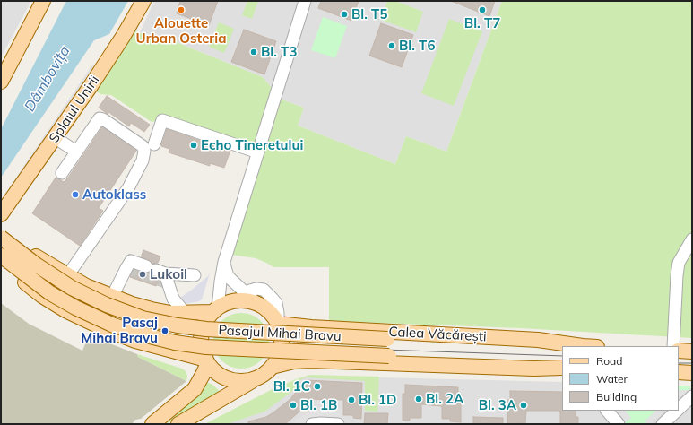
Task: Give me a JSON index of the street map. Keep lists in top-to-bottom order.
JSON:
{
  "streets": {
    "main road": ["Splaiul Unirii", "Pasajul Mihai Bravu", "Calea Văcărești"]
  },
  "water": ["Dâmbovița"],
  "places": [
    "Alouette Urban Osteria",
    "Bl. T7",
    "Bl. T5",
    "Bl. T6",
    "Bl. T3",
    "Echo Tineretului",
    "Autoklass",
    "Lukoil",
    "Pasaj Mihai Bravu",
    "Bl. 1C",
    "Bl. 2A",
    "Bl. 1D",
    "Bl. 1B",
    "Bl. 3A"
  ],
  "legend": ["Road", "Water", "Building"]
}
